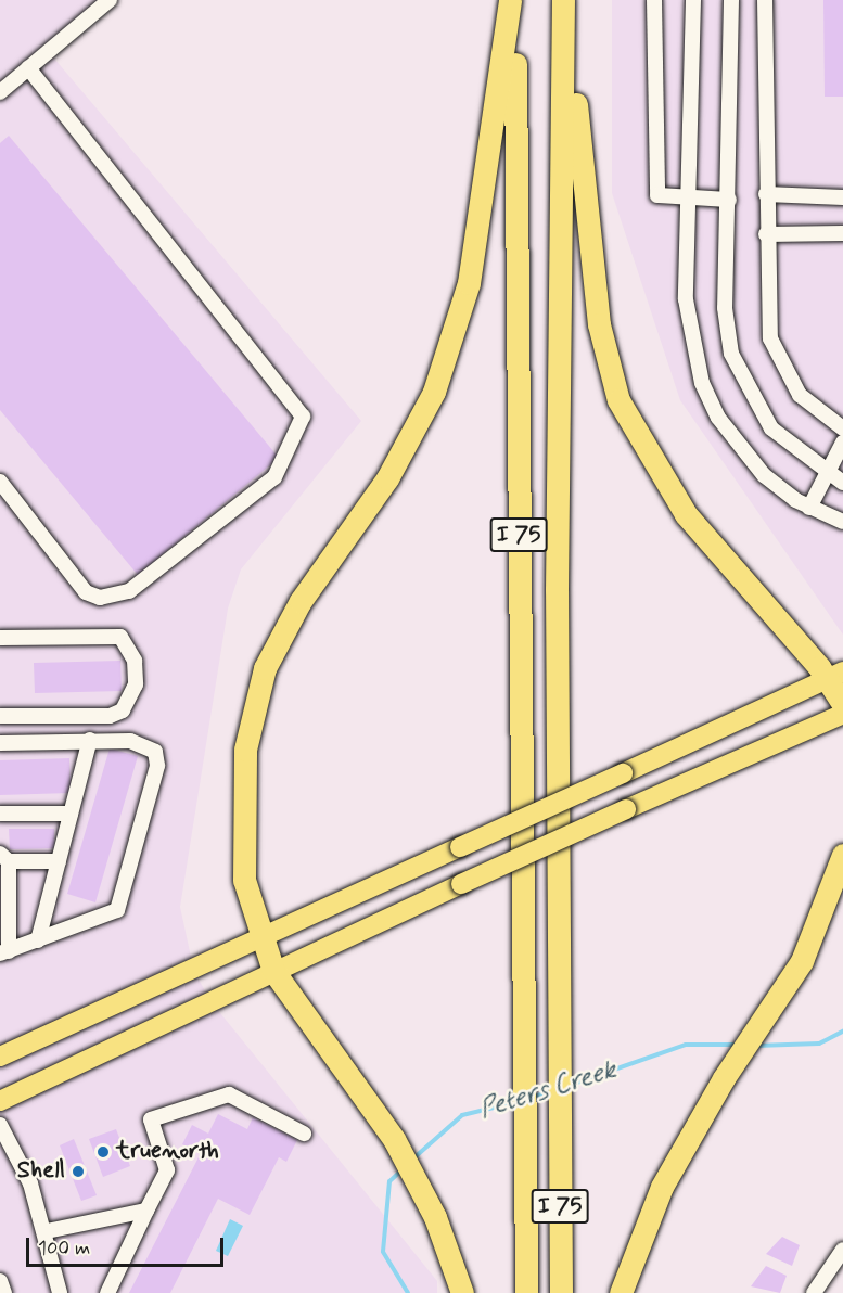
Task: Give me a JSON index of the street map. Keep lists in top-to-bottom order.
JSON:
{
  "streets": {
    "highway": ["I 75"]
  },
  "water": ["Peters Creek"],
  "places": ["truenorth", "Shell"],
  "scale_bar": "100 m"
}
